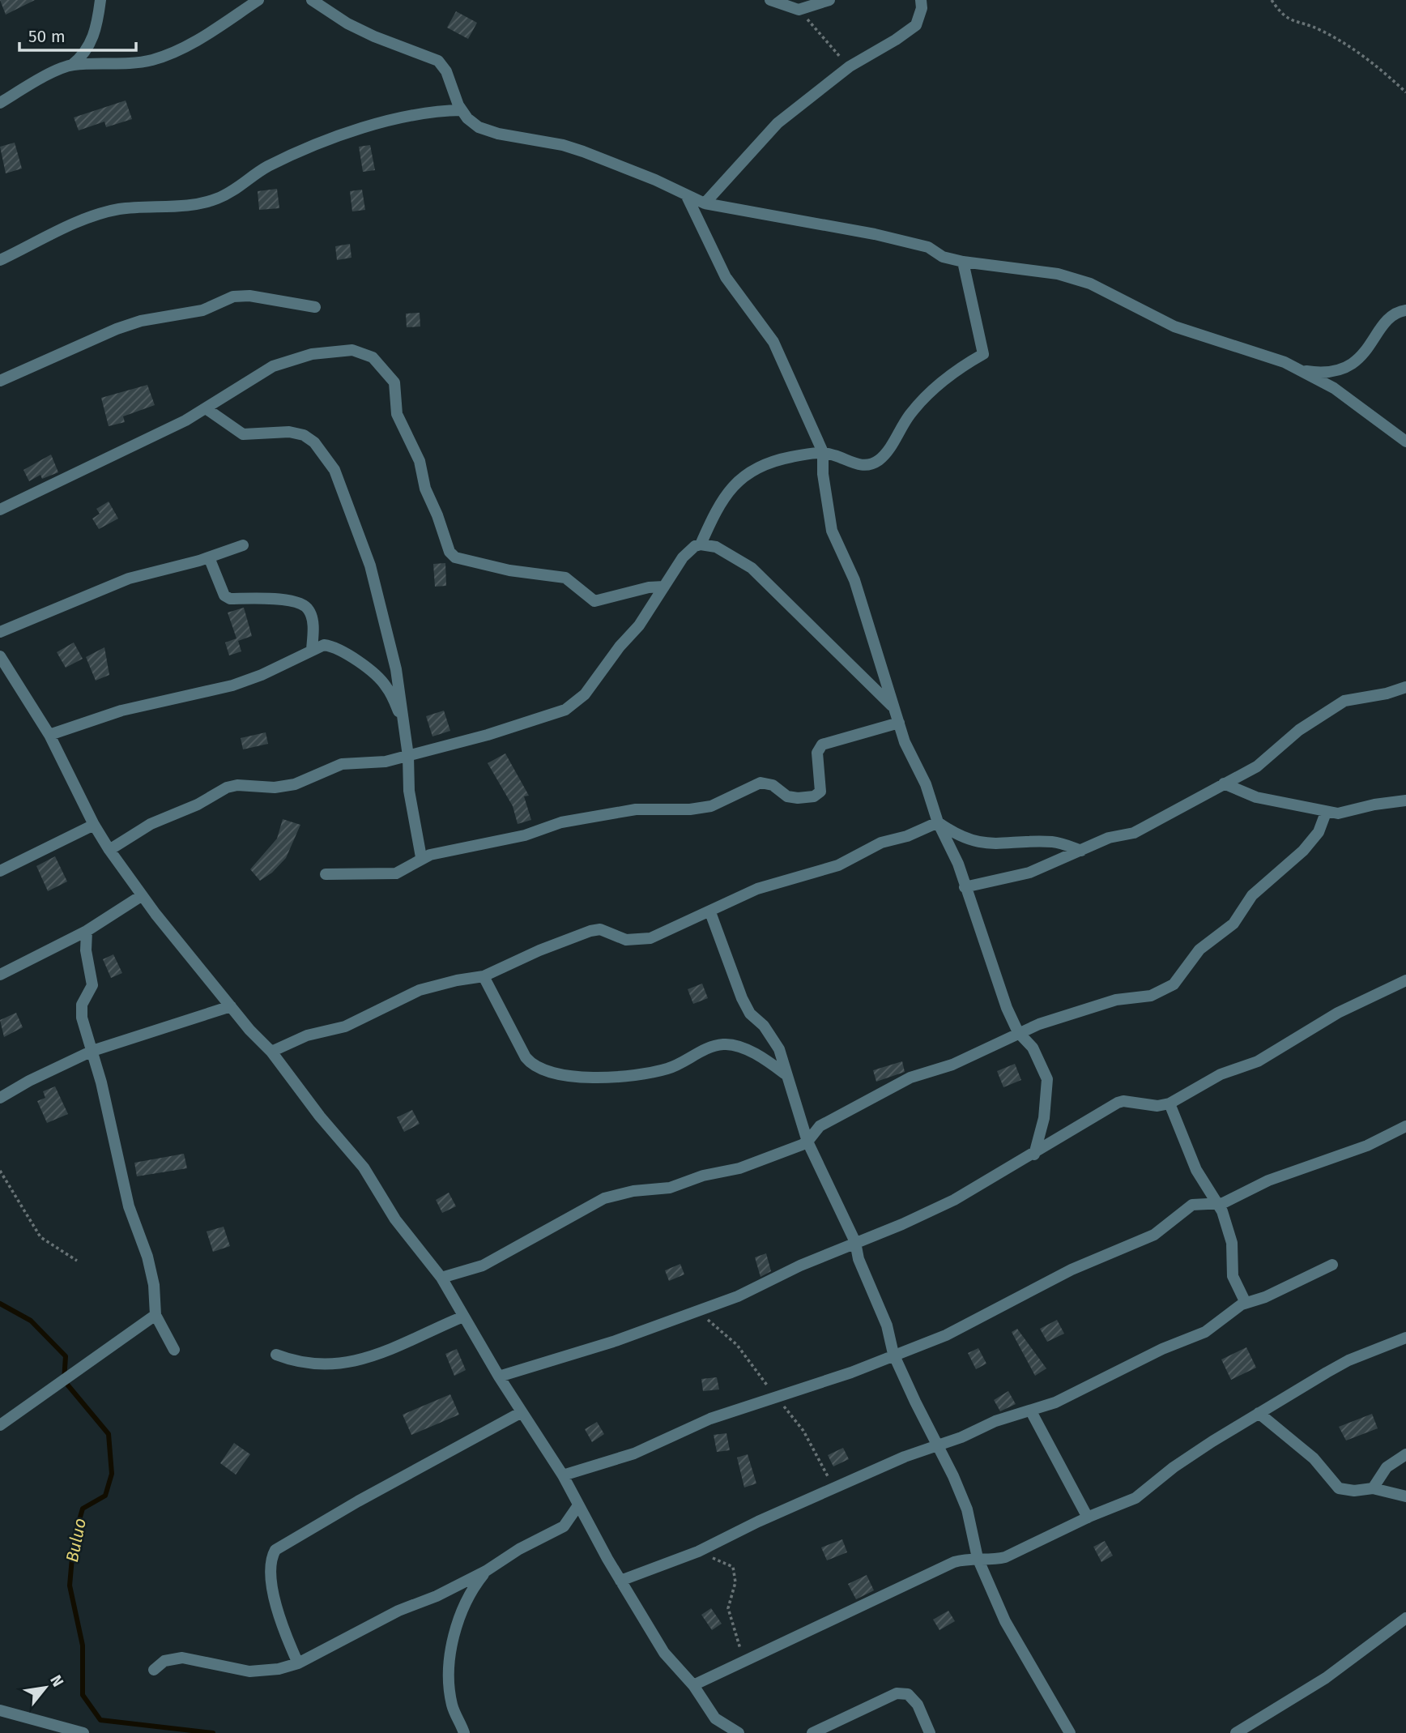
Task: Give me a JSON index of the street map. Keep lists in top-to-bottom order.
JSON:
{
  "water": ["Buluo"],
  "scale_bar": "50 m",
  "north": "top right"
}
